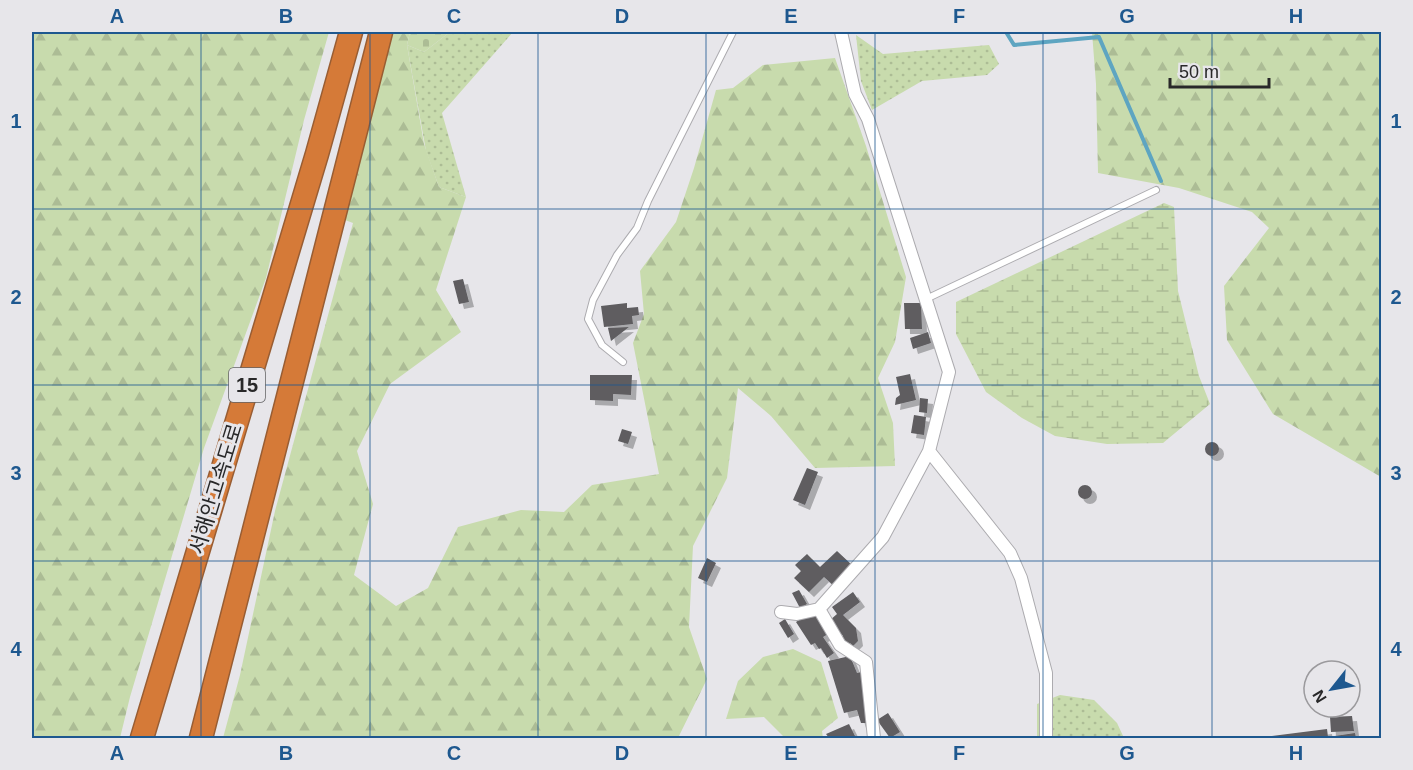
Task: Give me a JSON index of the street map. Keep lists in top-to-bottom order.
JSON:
{
  "streets": {
    "highway": ["15", "서해안고속도로"]
  },
  "scale_bar": "50 m",
  "north": "bottom left",
  "grid": {
    "columns": [
      "A",
      "B",
      "C",
      "D",
      "E",
      "F",
      "G",
      "H"
    ],
    "rows": [
      "1",
      "2",
      "3",
      "4"
    ]
  }
}
